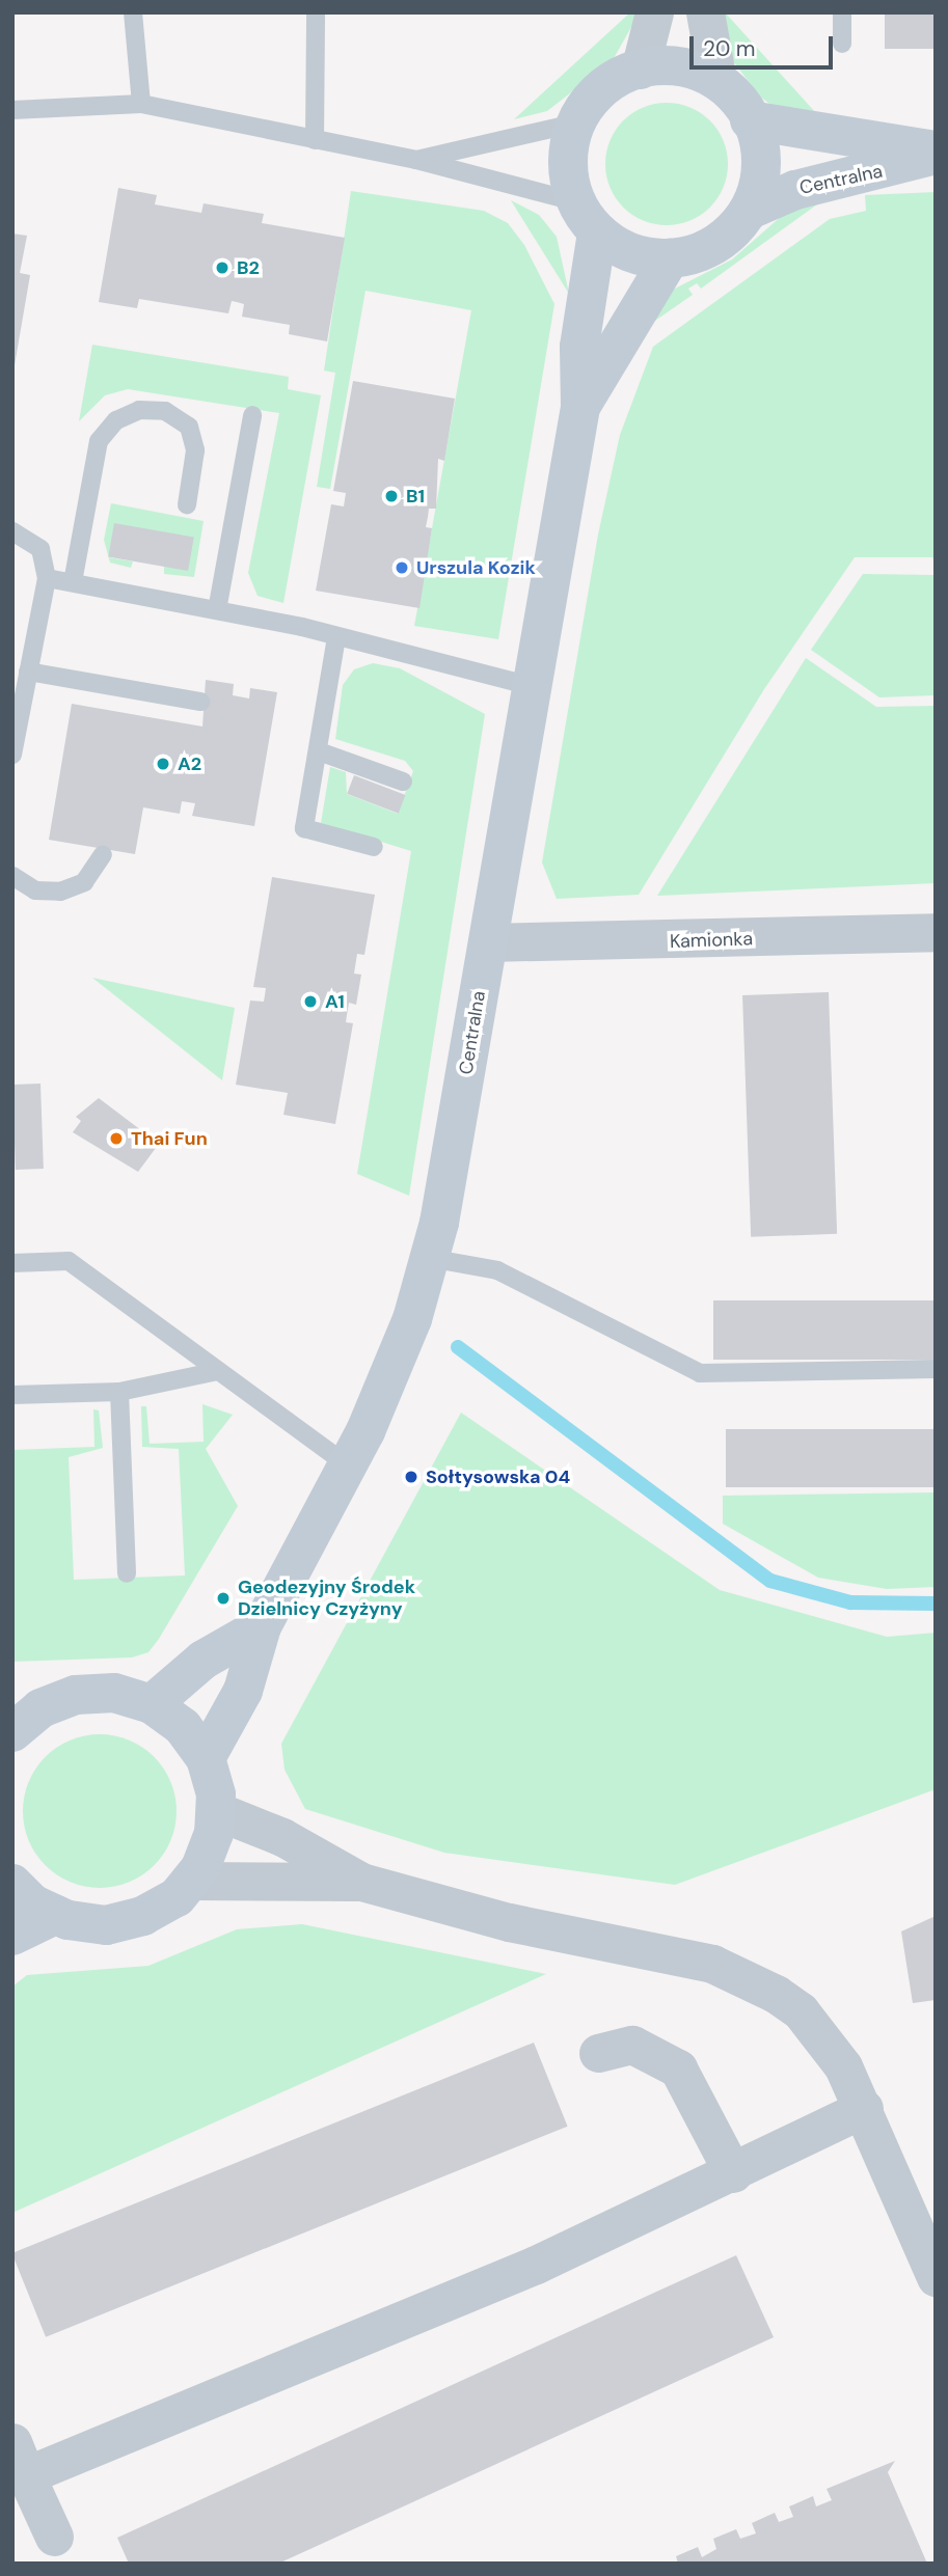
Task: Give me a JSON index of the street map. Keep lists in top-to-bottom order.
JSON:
{
  "streets": {
    "street": ["Centralna", "Kamionka"]
  },
  "crossings": [
    ["Centralna", "Kamionka"]
  ],
  "places": [
    "B2",
    "B1",
    "Urszula Kozik",
    "A2",
    "A1",
    "Thai Fun",
    "Sołtysowska 04",
    "Geodezyjny Środek Dzielnicy Czyżyny"
  ],
  "scale_bar": "20 m"
}
